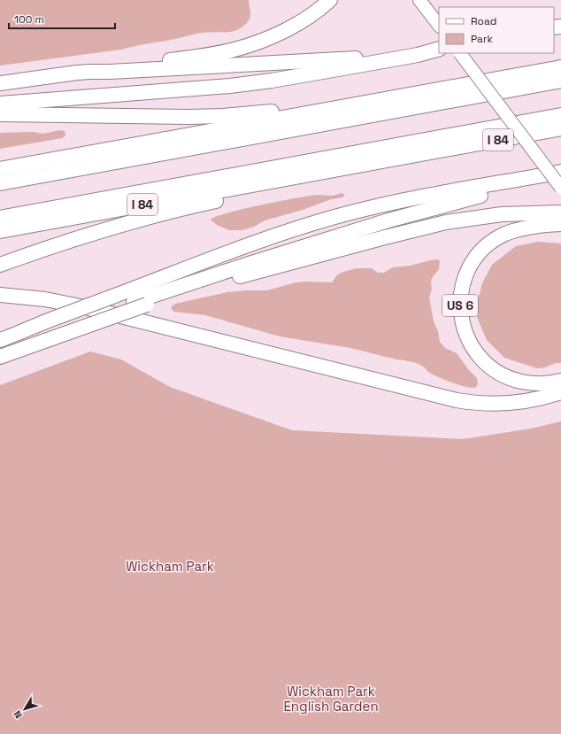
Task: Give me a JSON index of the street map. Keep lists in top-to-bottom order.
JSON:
{
  "streets": {
    "highway": ["I 84", "US 6"]
  },
  "parks": ["Wickham Park", "Wickham Park English Garden"],
  "legend": ["Road", "Park"],
  "scale_bar": "100 m",
  "north": "bottom left"
}
